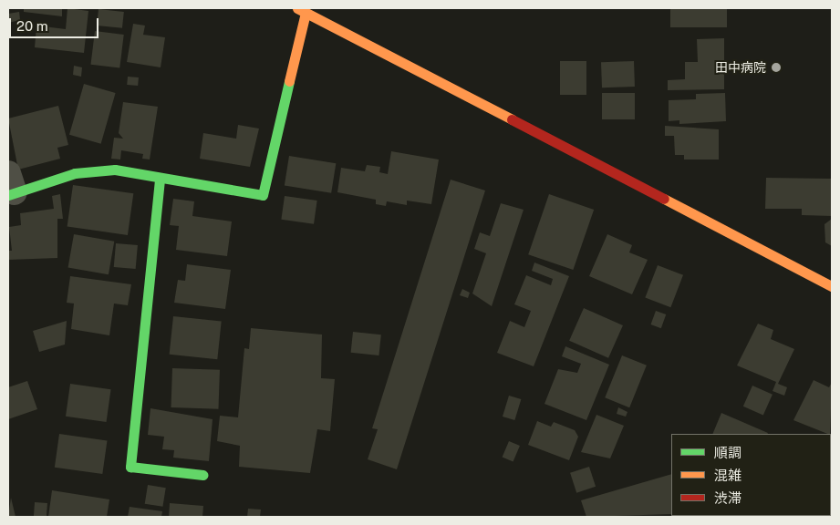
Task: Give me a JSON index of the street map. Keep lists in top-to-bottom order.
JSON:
{
  "places": ["田中病院"],
  "legend": ["順調", "混雑", "渋滞"],
  "scale_bar": "20 m"
}
